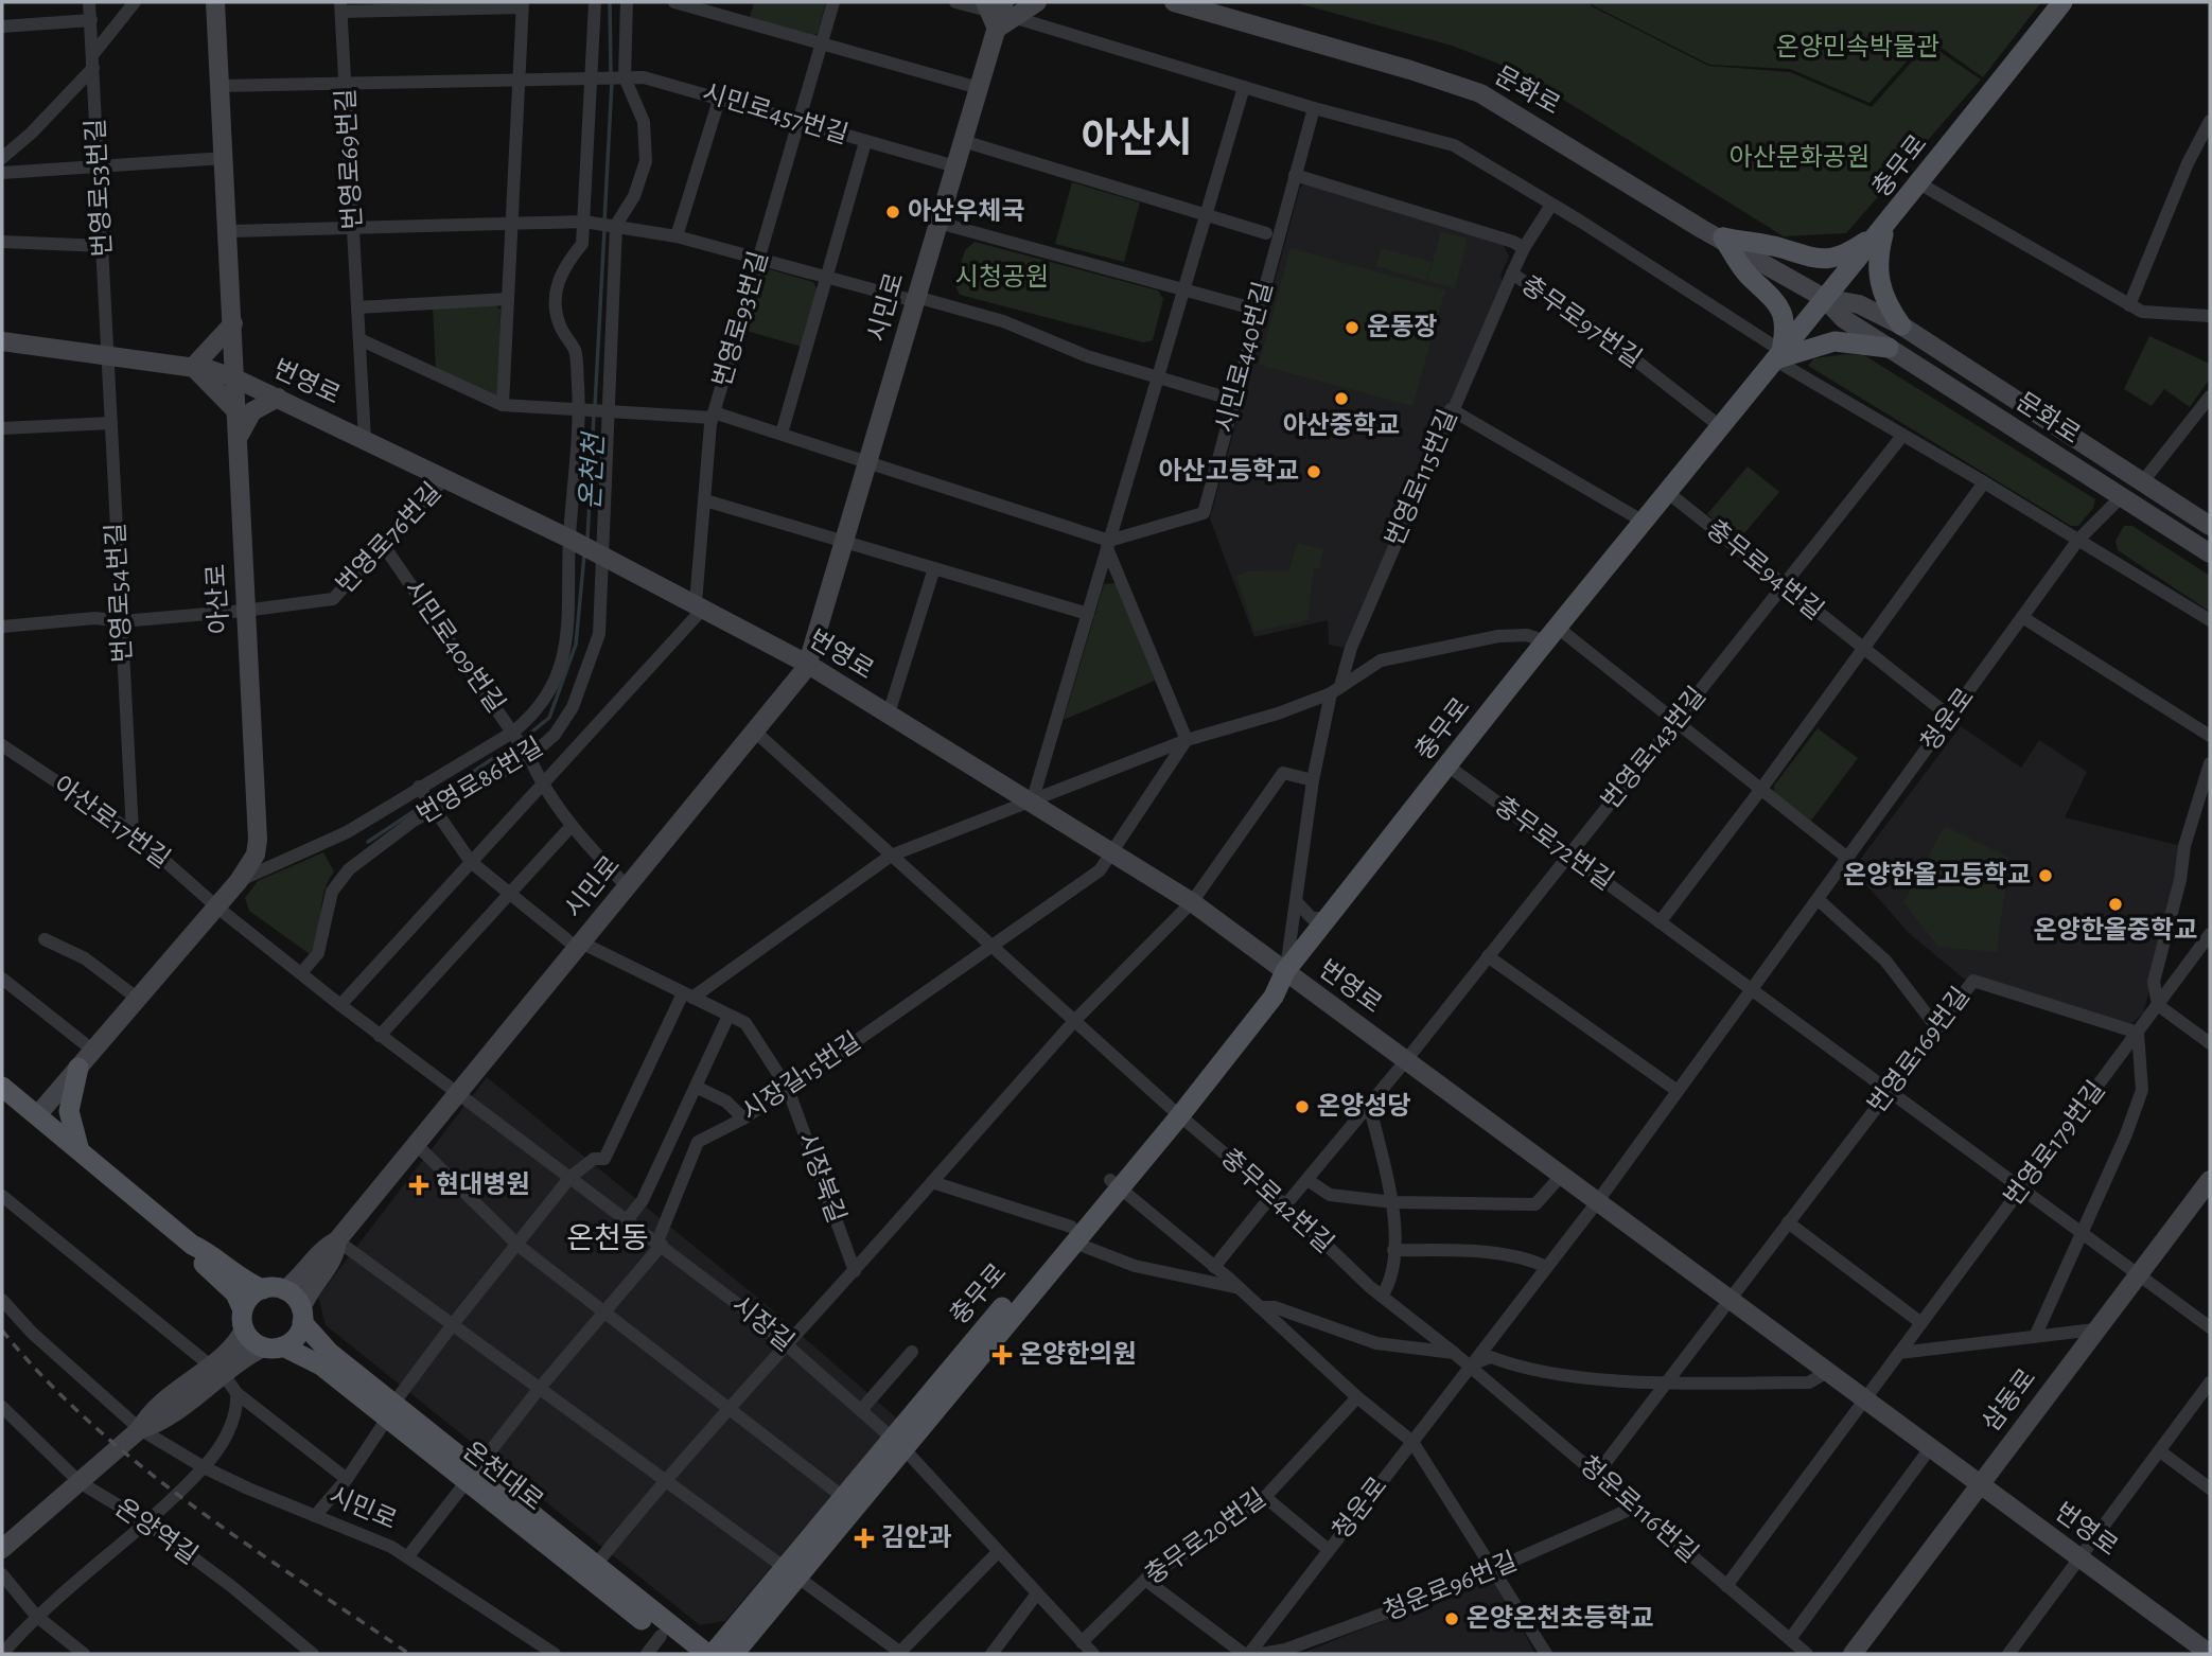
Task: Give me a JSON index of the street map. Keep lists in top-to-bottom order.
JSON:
{
  "streets": {
    "main road": ["충무로", "온천대로"],
    "street": [
      "문화로",
      "시민로457번길",
      "번영로69번길",
      "번영로53번길",
      "시민로",
      "번영로93번길",
      "충무로97번길",
      "시민로440번길",
      "번영로",
      "번영로115번길",
      "번영로76번길",
      "충무로94번길",
      "번영로54번길",
      "아산로",
      "시민로409번길",
      "청운로",
      "번영로143번길",
      "번영로86번길",
      "아산로17번길",
      "충무로72번길",
      "번영로169번길",
      "시장길15번길",
      "번영로179번길",
      "시장북길",
      "충무로42번길",
      "시장길",
      "삼동로",
      "청운로116번길",
      "온양역길",
      "충무로20번길",
      "청운로96번길"
    ]
  },
  "crossings": [
    ["문화로", "충무로"],
    ["문화로", "청운로"],
    ["시민로457번길", "번영로69번길"],
    ["시민로457번길", "시민로"],
    ["시민로457번길", "번영로93번길"],
    ["시민로457번길", "아산로"],
    ["번영로69번길", "번영로"],
    ["충무로", "충무로97번길"],
    ["충무로", "번영로"],
    ["충무로", "번영로115번길"],
    ["충무로", "충무로94번길"],
    ["충무로", "충무로72번길"],
    ["충무로", "충무로42번길"],
    ["충무로", "시장길"],
    ["충무로", "온천대로"],
    ["번영로53번길", "번영로"],
    ["번영로53번길", "번영로54번길"],
    ["시민로", "번영로"],
    ["시민로", "시민로409번길"],
    ["시민로", "시장북길"],
    ["시민로", "충무로42번길"],
    ["시민로", "시장길"],
    ["시민로", "온천대로"],
    ["번영로93번길", "번영로"],
    ["충무로97번길", "시민로440번길"],
    ["충무로97번길", "번영로115번길"],
    ["번영로", "번영로115번길"],
    ["번영로", "번영로76번길"],
    ["번영로", "번영로54번길"],
    ["번영로", "아산로"],
    ["번영로", "청운로"],
    ["번영로", "번영로143번길"],
    ["번영로", "번영로86번길"],
    ["번영로", "번영로169번길"],
    ["번영로", "시장길15번길"],
    ["번영로", "번영로179번길"],
    ["번영로", "삼동로"],
    ["번영로76번길", "번영로54번길"],
    ["번영로76번길", "아산로"],
    ["번영로76번길", "시민로409번길"],
    ["충무로94번길", "청운로"],
    ["충무로94번길", "번영로143번길"],
    ["번영로54번길", "아산로17번길"],
    ["아산로", "아산로17번길"],
    ["시민로409번길", "번영로86번길"],
    ["청운로", "충무로72번길"],
    ["청운로", "충무로42번길"],
    ["청운로", "청운로116번길"],
    ["청운로", "충무로20번길"],
    ["번영로143번길", "충무로72번길"],
    ["번영로86번길", "아산로17번길"],
    ["번영로86번길", "시장북길"],
    ["아산로17번길", "시장길"],
    ["충무로72번길", "번영로169번길"],
    ["충무로72번길", "번영로179번길"],
    ["충무로72번길", "삼동로"],
    ["번영로169번길", "번영로179번길"],
    ["번영로169번길", "청운로116번길"],
    ["시장길15번길", "시장북길"],
    ["시장길15번길", "충무로42번길"],
    ["시장길15번길", "시장길"],
    ["시장길15번길", "온천대로"],
    ["번영로179번길", "청운로116번길"],
    ["충무로42번길", "청운로116번길"],
    ["청운로116번길", "청운로96번길"]
  ],
  "districts": ["아산시", "온천동"],
  "water": ["온천천"],
  "parks": ["온양민속박물관", "아산문화공원", "시청공원"],
  "places": {
    "other": [
      "아산우체국",
      "운동장",
      "아산중학교",
      "아산고등학교",
      "온양한올고등학교",
      "온양한올중학교",
      "온양성당",
      "온양온천초등학교"
    ],
    "health": ["현대병원", "온양한의원", "김안과"]
  }
}
